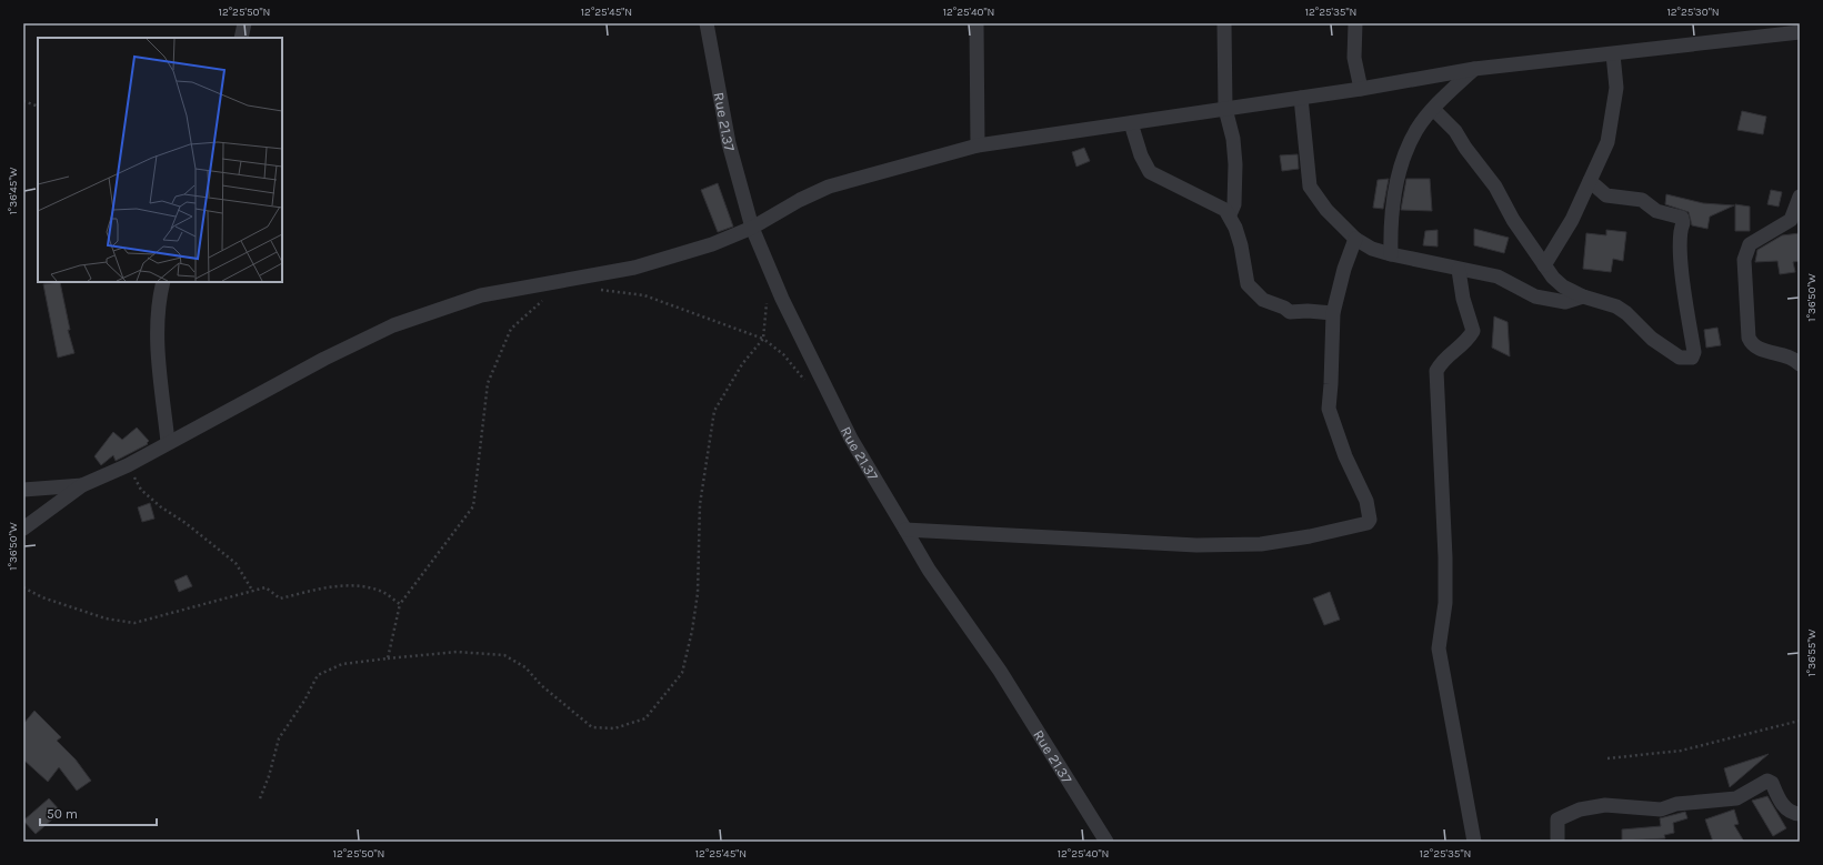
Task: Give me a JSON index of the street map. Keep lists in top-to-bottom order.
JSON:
{
  "streets": {
    "street": ["Rue 21.37"]
  },
  "scale_bar": "50 m",
  "coordinates": [
    "12°25'50\"N",
    "12°25'45\"N",
    "12°25'40\"N",
    "12°25'35\"N",
    "12°25'30\"N",
    "1°36'45\"W",
    "1°36'50\"W",
    "1°36'55\"W"
  ]
}
